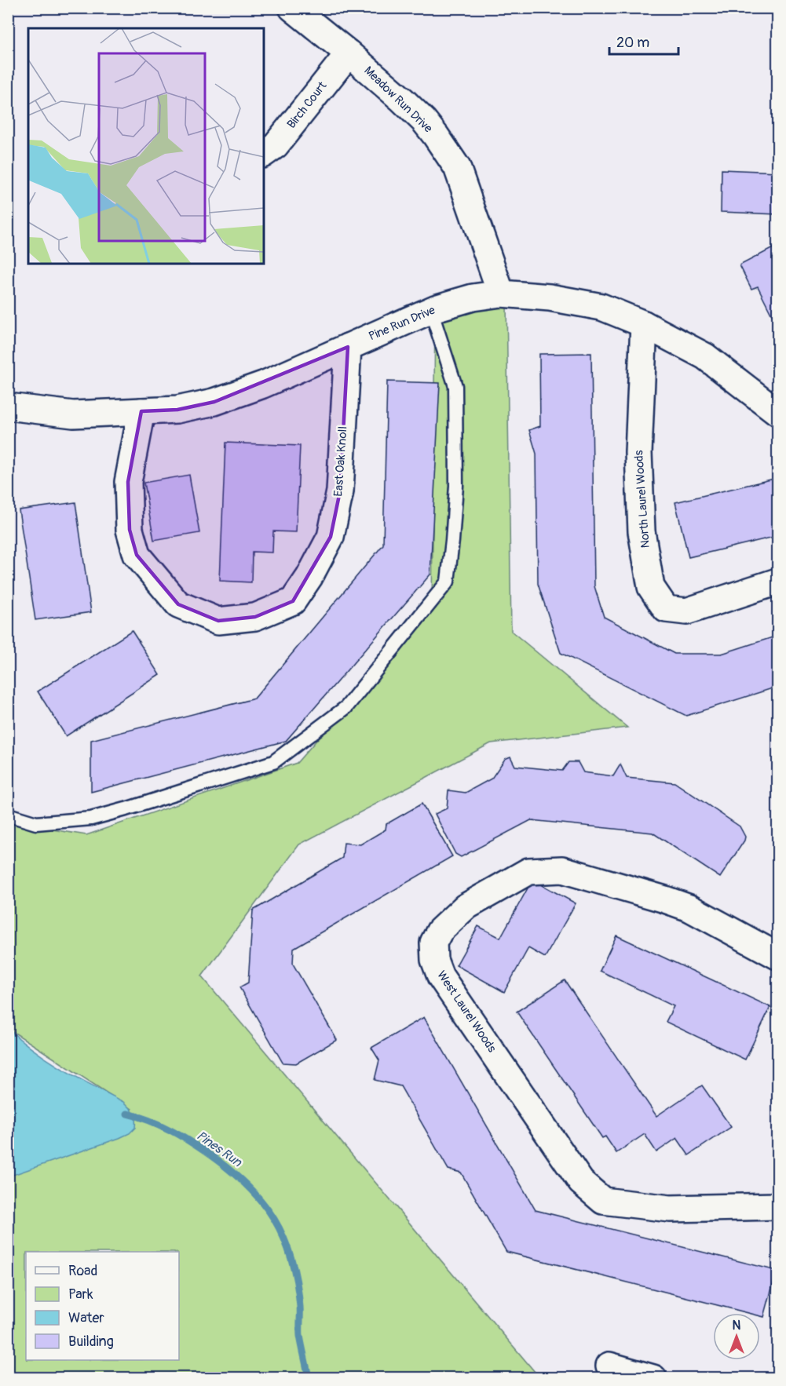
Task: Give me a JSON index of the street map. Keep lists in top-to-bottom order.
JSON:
{
  "streets": {
    "street": [
      "Meadow Run Drive",
      "Birch Court",
      "Pine Run Drive",
      "East Oak Knoll",
      "North Laurel Woods",
      "West Laurel Woods"
    ]
  },
  "crossings": [
    ["Meadow Run Drive", "Birch Court"],
    ["Meadow Run Drive", "Pine Run Drive"],
    ["Pine Run Drive", "East Oak Knoll"],
    ["Pine Run Drive", "North Laurel Woods"]
  ],
  "water": ["Pines Run"],
  "legend": [
    "Road",
    "Park",
    "Water",
    "Building"
  ],
  "scale_bar": "20 m",
  "north": "top"
}
